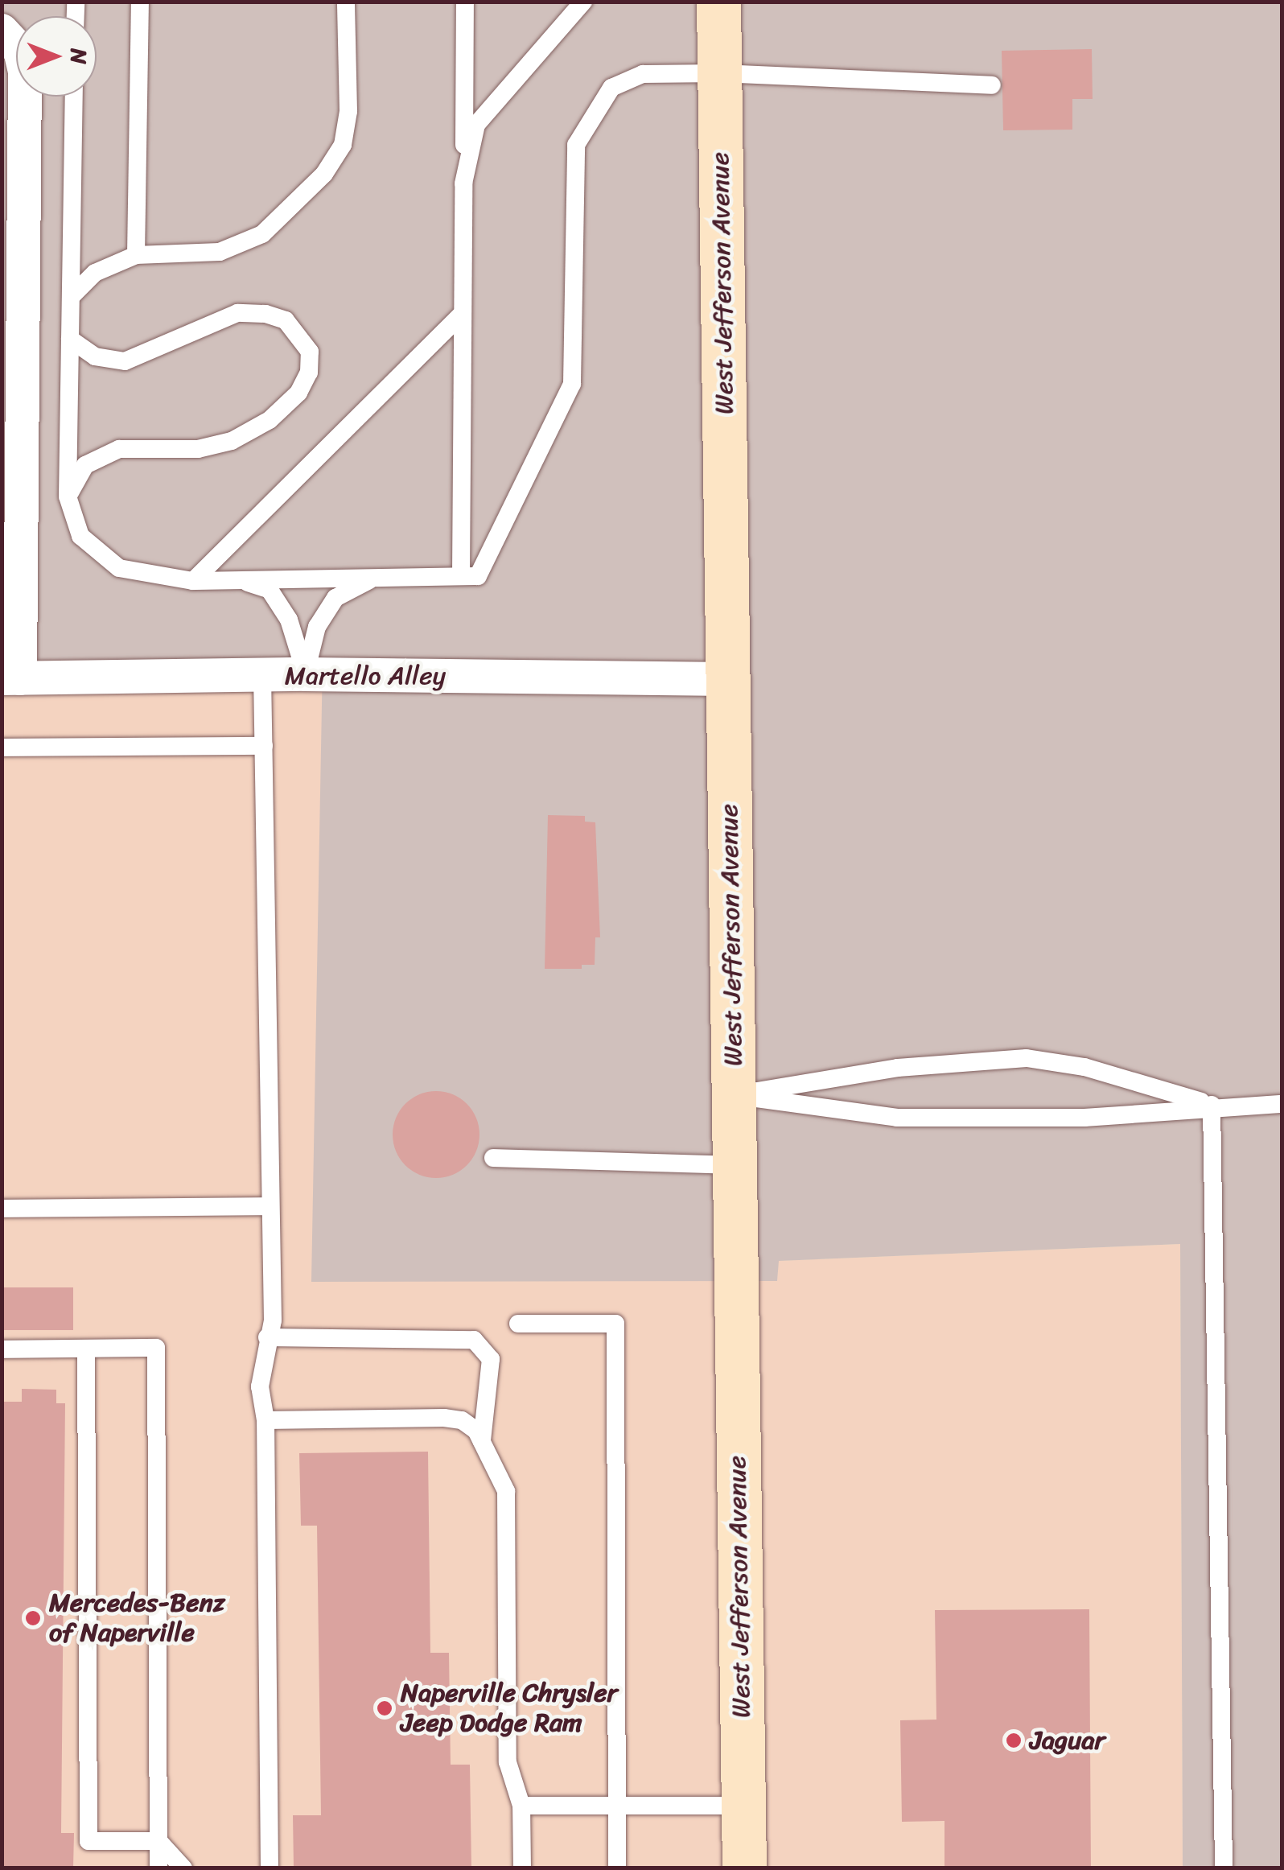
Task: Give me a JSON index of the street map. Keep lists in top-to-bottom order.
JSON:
{
  "streets": {
    "street": ["West Jefferson Avenue", "Martello Alley"]
  },
  "crossings": [
    ["West Jefferson Avenue", "Martello Alley"]
  ],
  "places": ["Mercedes-Benz of Naperville", "Naperville Chrysler Jeep Dodge Ram", "Jaguar"],
  "north": "right"
}
